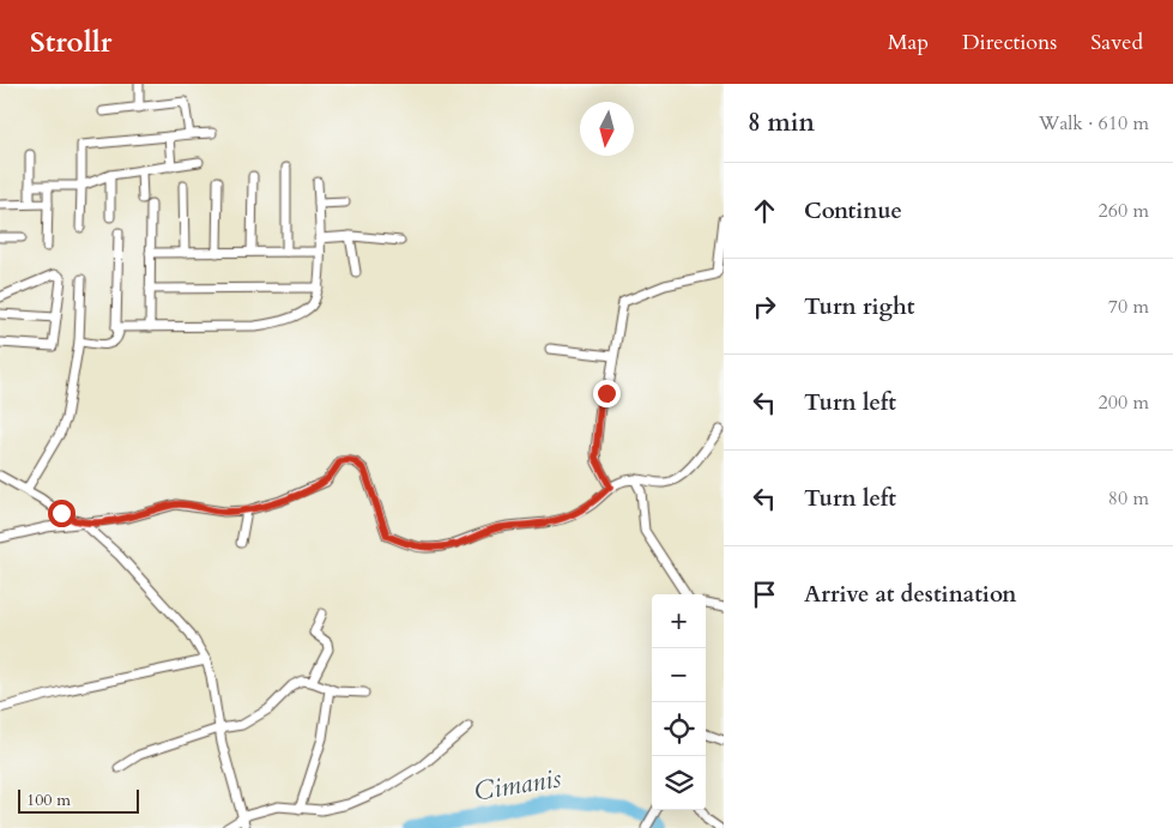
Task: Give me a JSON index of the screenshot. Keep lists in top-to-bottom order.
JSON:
{
  "water": ["Cimanis"],
  "scale_bar": "100 m",
  "north": "bottom",
  "page": {
    "header": "Strollr",
    "nav": ["Map", "Directions", "Saved"],
    "heading": ["8 min", "Walk · 610 m"],
    "list": [
      ["Continue", "260 m"],
      ["Turn right", "70 m"],
      ["Turn left", "200 m"],
      ["Turn left", "80 m"],
      "Arrive at destination"
    ],
    "map_buttons": ["+", "−"],
    "scale": "100 m"
  }
}
